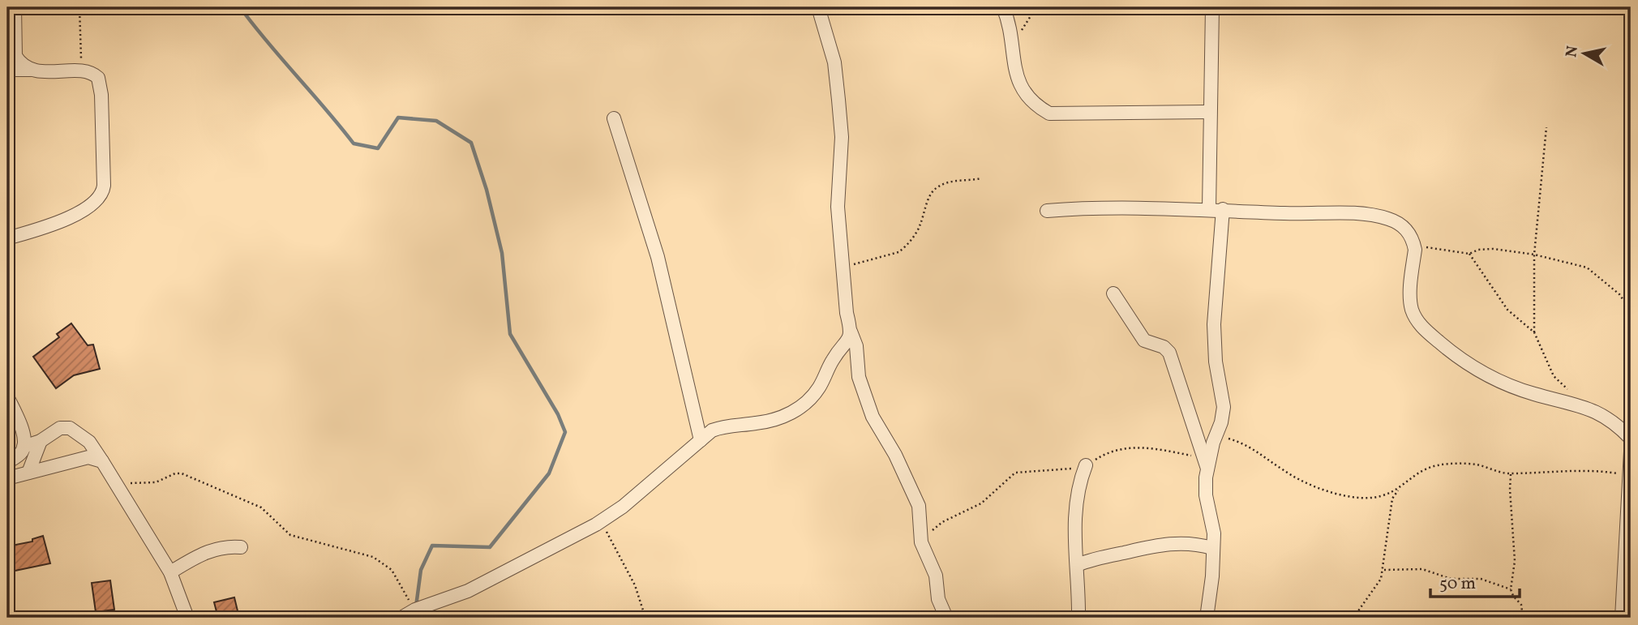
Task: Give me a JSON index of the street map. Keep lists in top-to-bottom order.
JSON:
{
  "scale_bar": "50 m",
  "north": "left"
}
